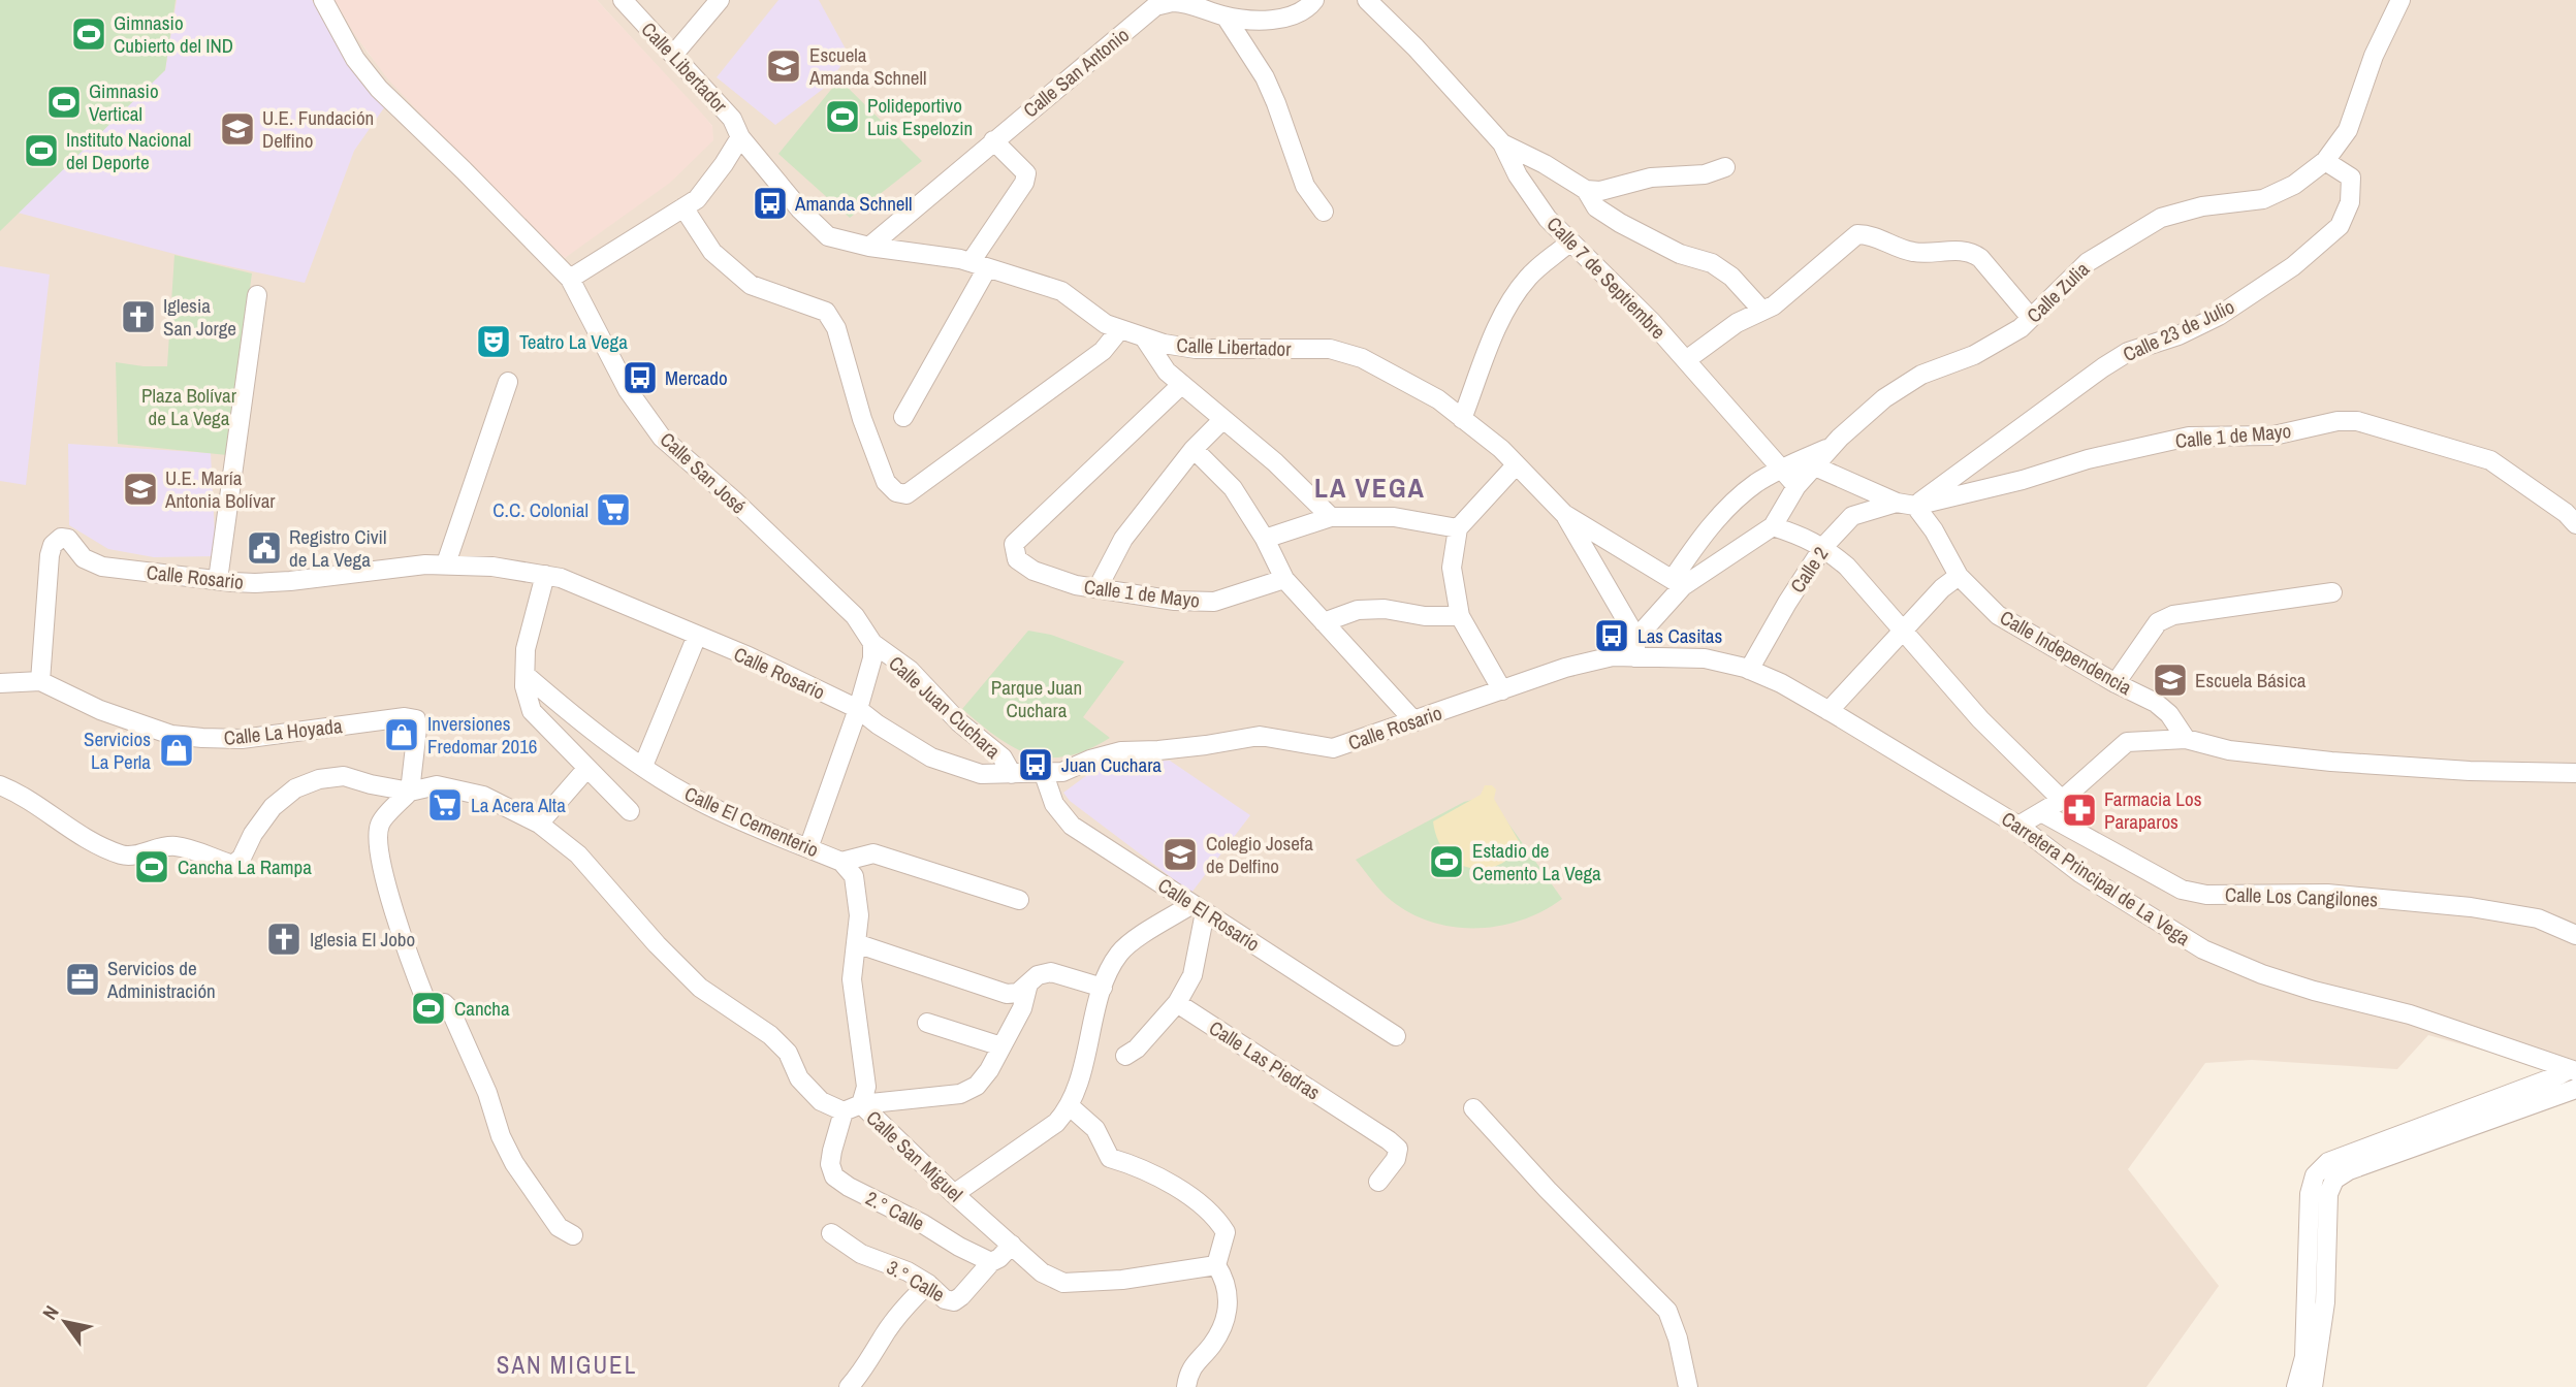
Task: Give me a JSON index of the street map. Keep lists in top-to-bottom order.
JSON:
{
  "streets": {
    "street": [
      "Calle Libertador",
      "Calle San Antonio",
      "Calle 7 de Septiembre",
      "Calle Zulia",
      "Calle 23 de Julio",
      "Calle 1 de Mayo",
      "Calle San José",
      "Calle 2",
      "Calle Rosario",
      "Calle Independencia",
      "Calle Juan Cuchara",
      "Calle La Hoyada",
      "Calle El Cementerio",
      "Carretera Principal de La Vega",
      "Calle Los Cangilones",
      "Calle El Rosario",
      "Calle Las Piedras",
      "Calle San Miguel",
      "2.° Calle",
      "3.° Calle"
    ]
  },
  "crossings": [
    ["Calle Libertador", "Calle San Antonio"],
    ["Calle Libertador", "Calle Zulia"],
    ["Calle 7 de Septiembre", "Calle Zulia"],
    ["Calle Zulia", "Calle 23 de Julio"],
    ["Calle Zulia", "Calle Independencia"],
    ["Calle 23 de Julio", "Calle 1 de Mayo"],
    ["Calle 23 de Julio", "Calle 2"],
    ["Calle 23 de Julio", "Calle Independencia"],
    ["Calle 1 de Mayo", "Calle 2"],
    ["Calle 1 de Mayo", "Calle Independencia"],
    ["Calle San José", "Calle Juan Cuchara"],
    ["Calle 2", "Calle Independencia"],
    ["Calle 2", "Carretera Principal de La Vega"],
    ["Calle Rosario", "Calle Juan Cuchara"],
    ["Calle Rosario", "Calle La Hoyada"],
    ["Calle Rosario", "Carretera Principal de La Vega"],
    ["Calle Rosario", "Calle El Rosario"],
    ["Calle La Hoyada", "Calle San Miguel"],
    ["Calle El Cementerio", "Calle San Miguel"],
    ["Calle El Cementerio", "2.° Calle"],
    ["Calle San Miguel", "2.° Calle"],
    ["2.° Calle", "3.° Calle"]
  ],
  "districts": ["LA VEGA", "SAN MIGUEL"],
  "parks": ["Plaza Bolívar de La Vega", "Parque Juan Cuchara"],
  "places": {
    "sports": [
      "Gimnasio Cubierto del IND",
      "Gimnasio Vertical",
      "Polideportivo Luis Espelozin",
      "Instituto Nacional del Deporte",
      "Estadio de Cemento La Vega",
      "Cancha La Rampa",
      "Cancha"
    ],
    "school or university": [
      "Escuela Amanda Schnell",
      "U.E. Fundación Delfino",
      "U.E. María Antonia Bolívar",
      "Escuela Básica",
      "Colegio Josefa de Delfino"
    ],
    "bus stop": [
      "Amanda Schnell",
      "Mercado",
      "Las Casitas",
      "Juan Cuchara"
    ],
    "church": ["Iglesia San Jorge", "Iglesia El Jobo"],
    "theatre": ["Teatro La Vega"],
    "supermarket": ["C.C. Colonial", "La Acera Alta"],
    "public building": ["Registro Civil de La Vega"],
    "shop": ["Inversiones Fredomar 2016", "Servicios La Perla"],
    "pharmacy": ["Farmacia Los Paraparos"],
    "office": ["Servicios de Administración"]
  },
  "north": "top left"
}
